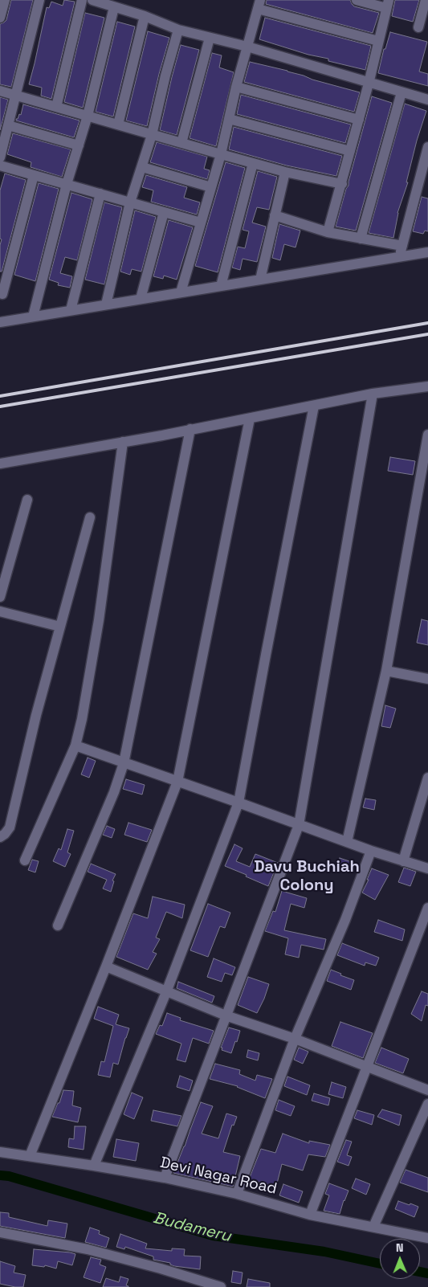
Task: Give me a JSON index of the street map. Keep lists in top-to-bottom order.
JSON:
{
  "streets": {
    "street": ["Devi Nagar Road"]
  },
  "districts": ["Davu Buchiah Colony"],
  "water": ["Budameru"],
  "north": "top"
}
